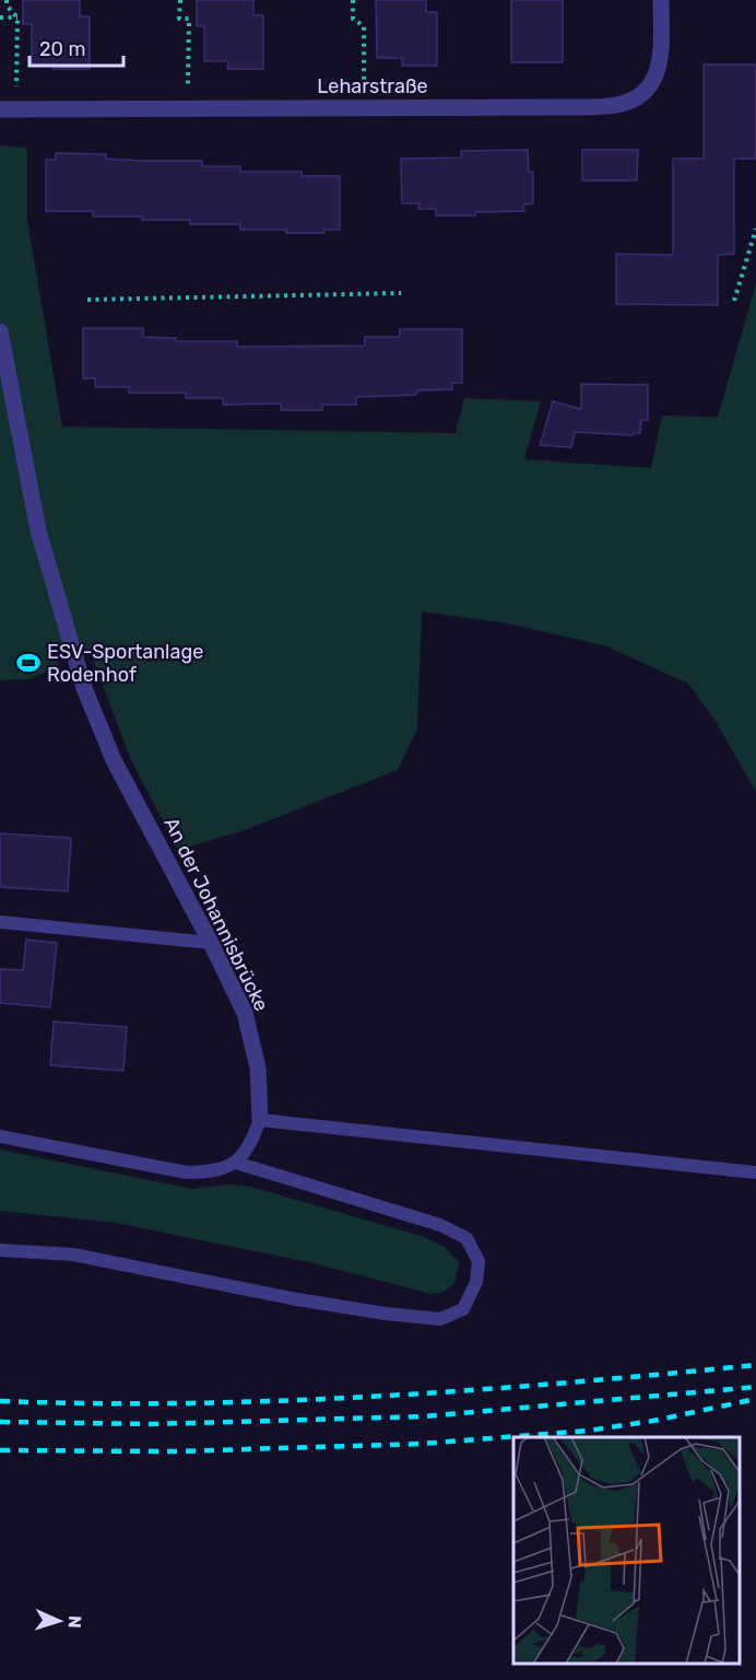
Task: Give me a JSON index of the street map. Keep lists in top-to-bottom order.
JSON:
{
  "streets": {
    "street": ["Leharstraße", "An der Johannisbrücke"]
  },
  "places": {
    "sports": ["ESV-Sportanlage Rodenhof"]
  },
  "scale_bar": "20 m",
  "north": "right"
}
